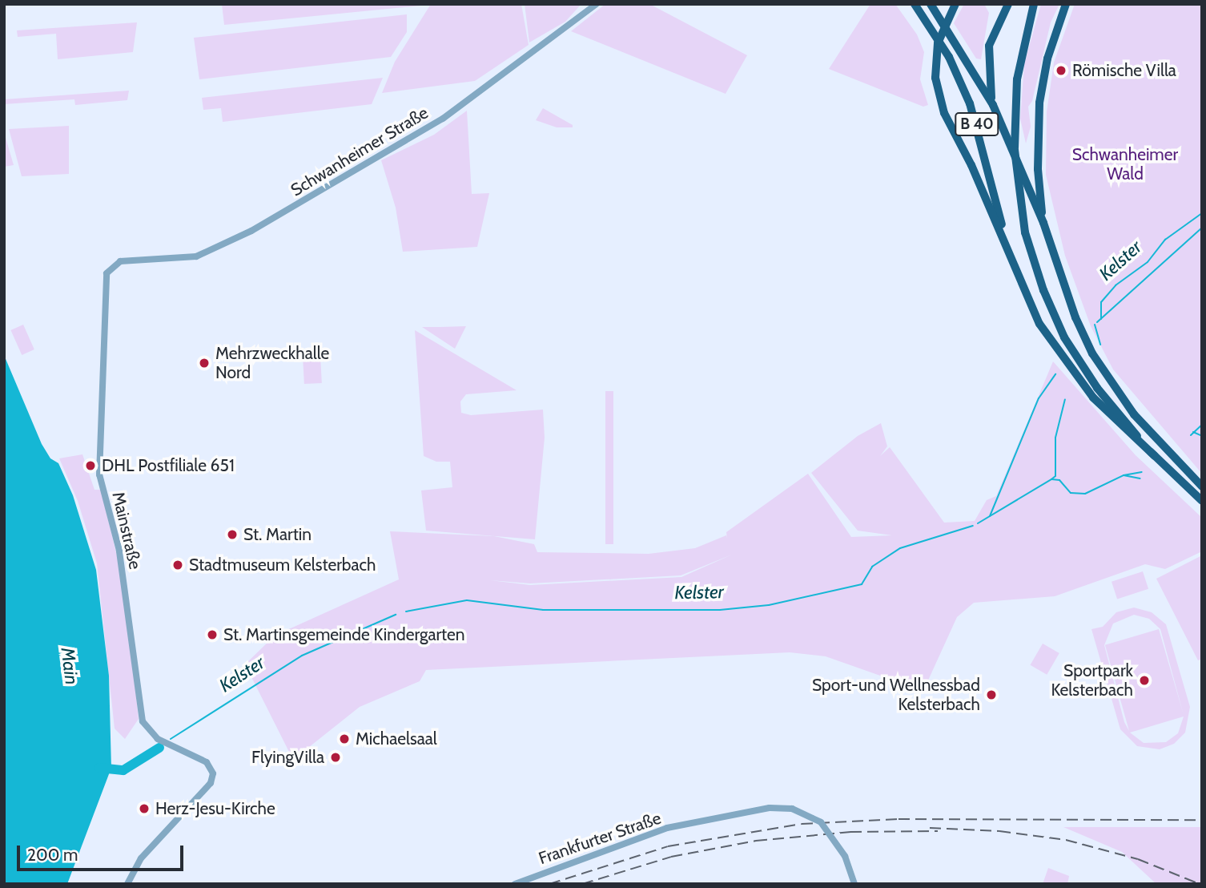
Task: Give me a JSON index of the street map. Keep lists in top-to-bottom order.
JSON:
{
  "streets": {
    "highway": ["B 40"],
    "street": ["Schwanheimer Straße", "Mainstraße", "Frankfurter Straße"]
  },
  "crossings": [
    ["Schwanheimer Straße", "Mainstraße"]
  ],
  "water": ["Kelster", "Main"],
  "parks": ["Schwanheimer Wald"],
  "places": [
    "Römische Villa",
    "Mehrzweckhalle Nord",
    "DHL Postfiliale 651",
    "St. Martin",
    "Stadtmuseum Kelsterbach",
    "St. Martinsgemeinde Kindergarten",
    "Sportpark Kelsterbach",
    "Sport-und Wellnessbad Kelsterbach",
    "Michaelsaal",
    "FlyingVilla",
    "Herz-Jesu-Kirche"
  ],
  "scale_bar": "200 m"
}
